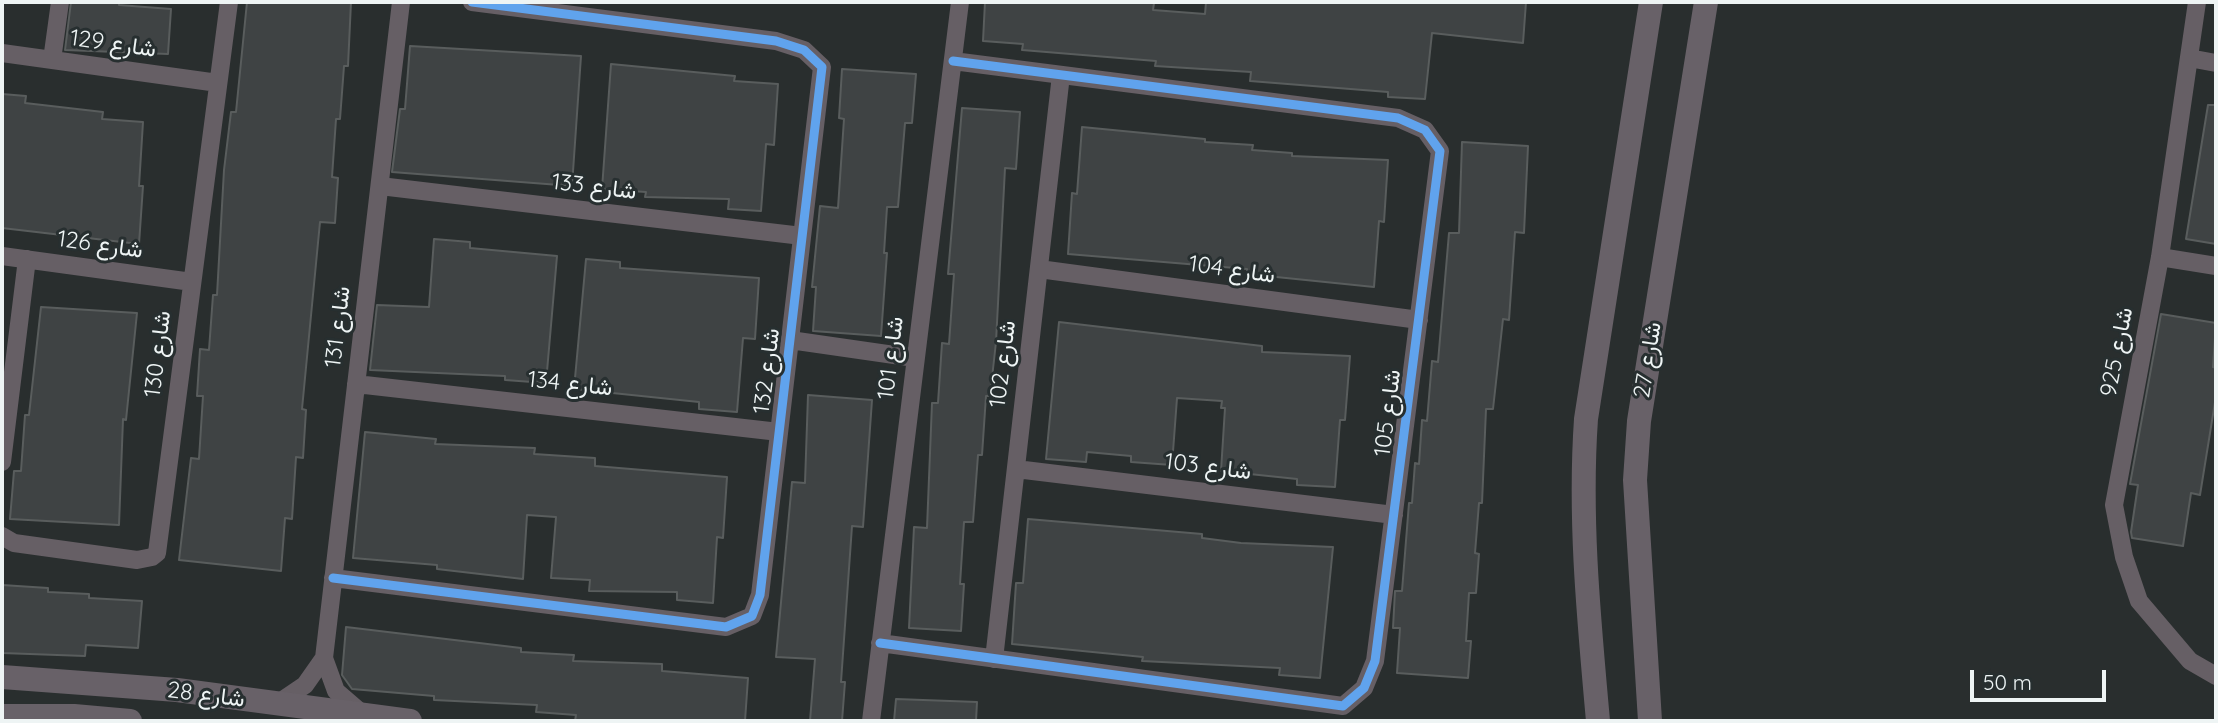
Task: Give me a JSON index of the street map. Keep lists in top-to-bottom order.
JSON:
{
  "streets": {
    "main road": ["شارع 27", "شارع 28"],
    "street": [
      "شارع 129",
      "شارع 133",
      "شارع 126",
      "شارع 104",
      "شارع 131",
      "شارع 925",
      "شارع 130",
      "شارع 101",
      "شارع 102",
      "شارع 132",
      "شارع 134",
      "شارع 105",
      "شارع 103"
    ]
  },
  "crossings": [
    ["شارع 129", "شارع 130"],
    ["شارع 133", "شارع 131"],
    ["شارع 133", "شارع 132"],
    ["شارع 126", "شارع 130"],
    ["شارع 104", "شارع 102"],
    ["شارع 104", "شارع 105"],
    ["شارع 131", "شارع 132"],
    ["شارع 131", "شارع 134"],
    ["شارع 131", "شارع 28"],
    ["شارع 101", "شارع 132"],
    ["شارع 101", "شارع 105"],
    ["شارع 102", "شارع 105"],
    ["شارع 102", "شارع 103"],
    ["شارع 132", "شارع 134"],
    ["شارع 105", "شارع 103"]
  ],
  "scale_bar": "50 m"
}
